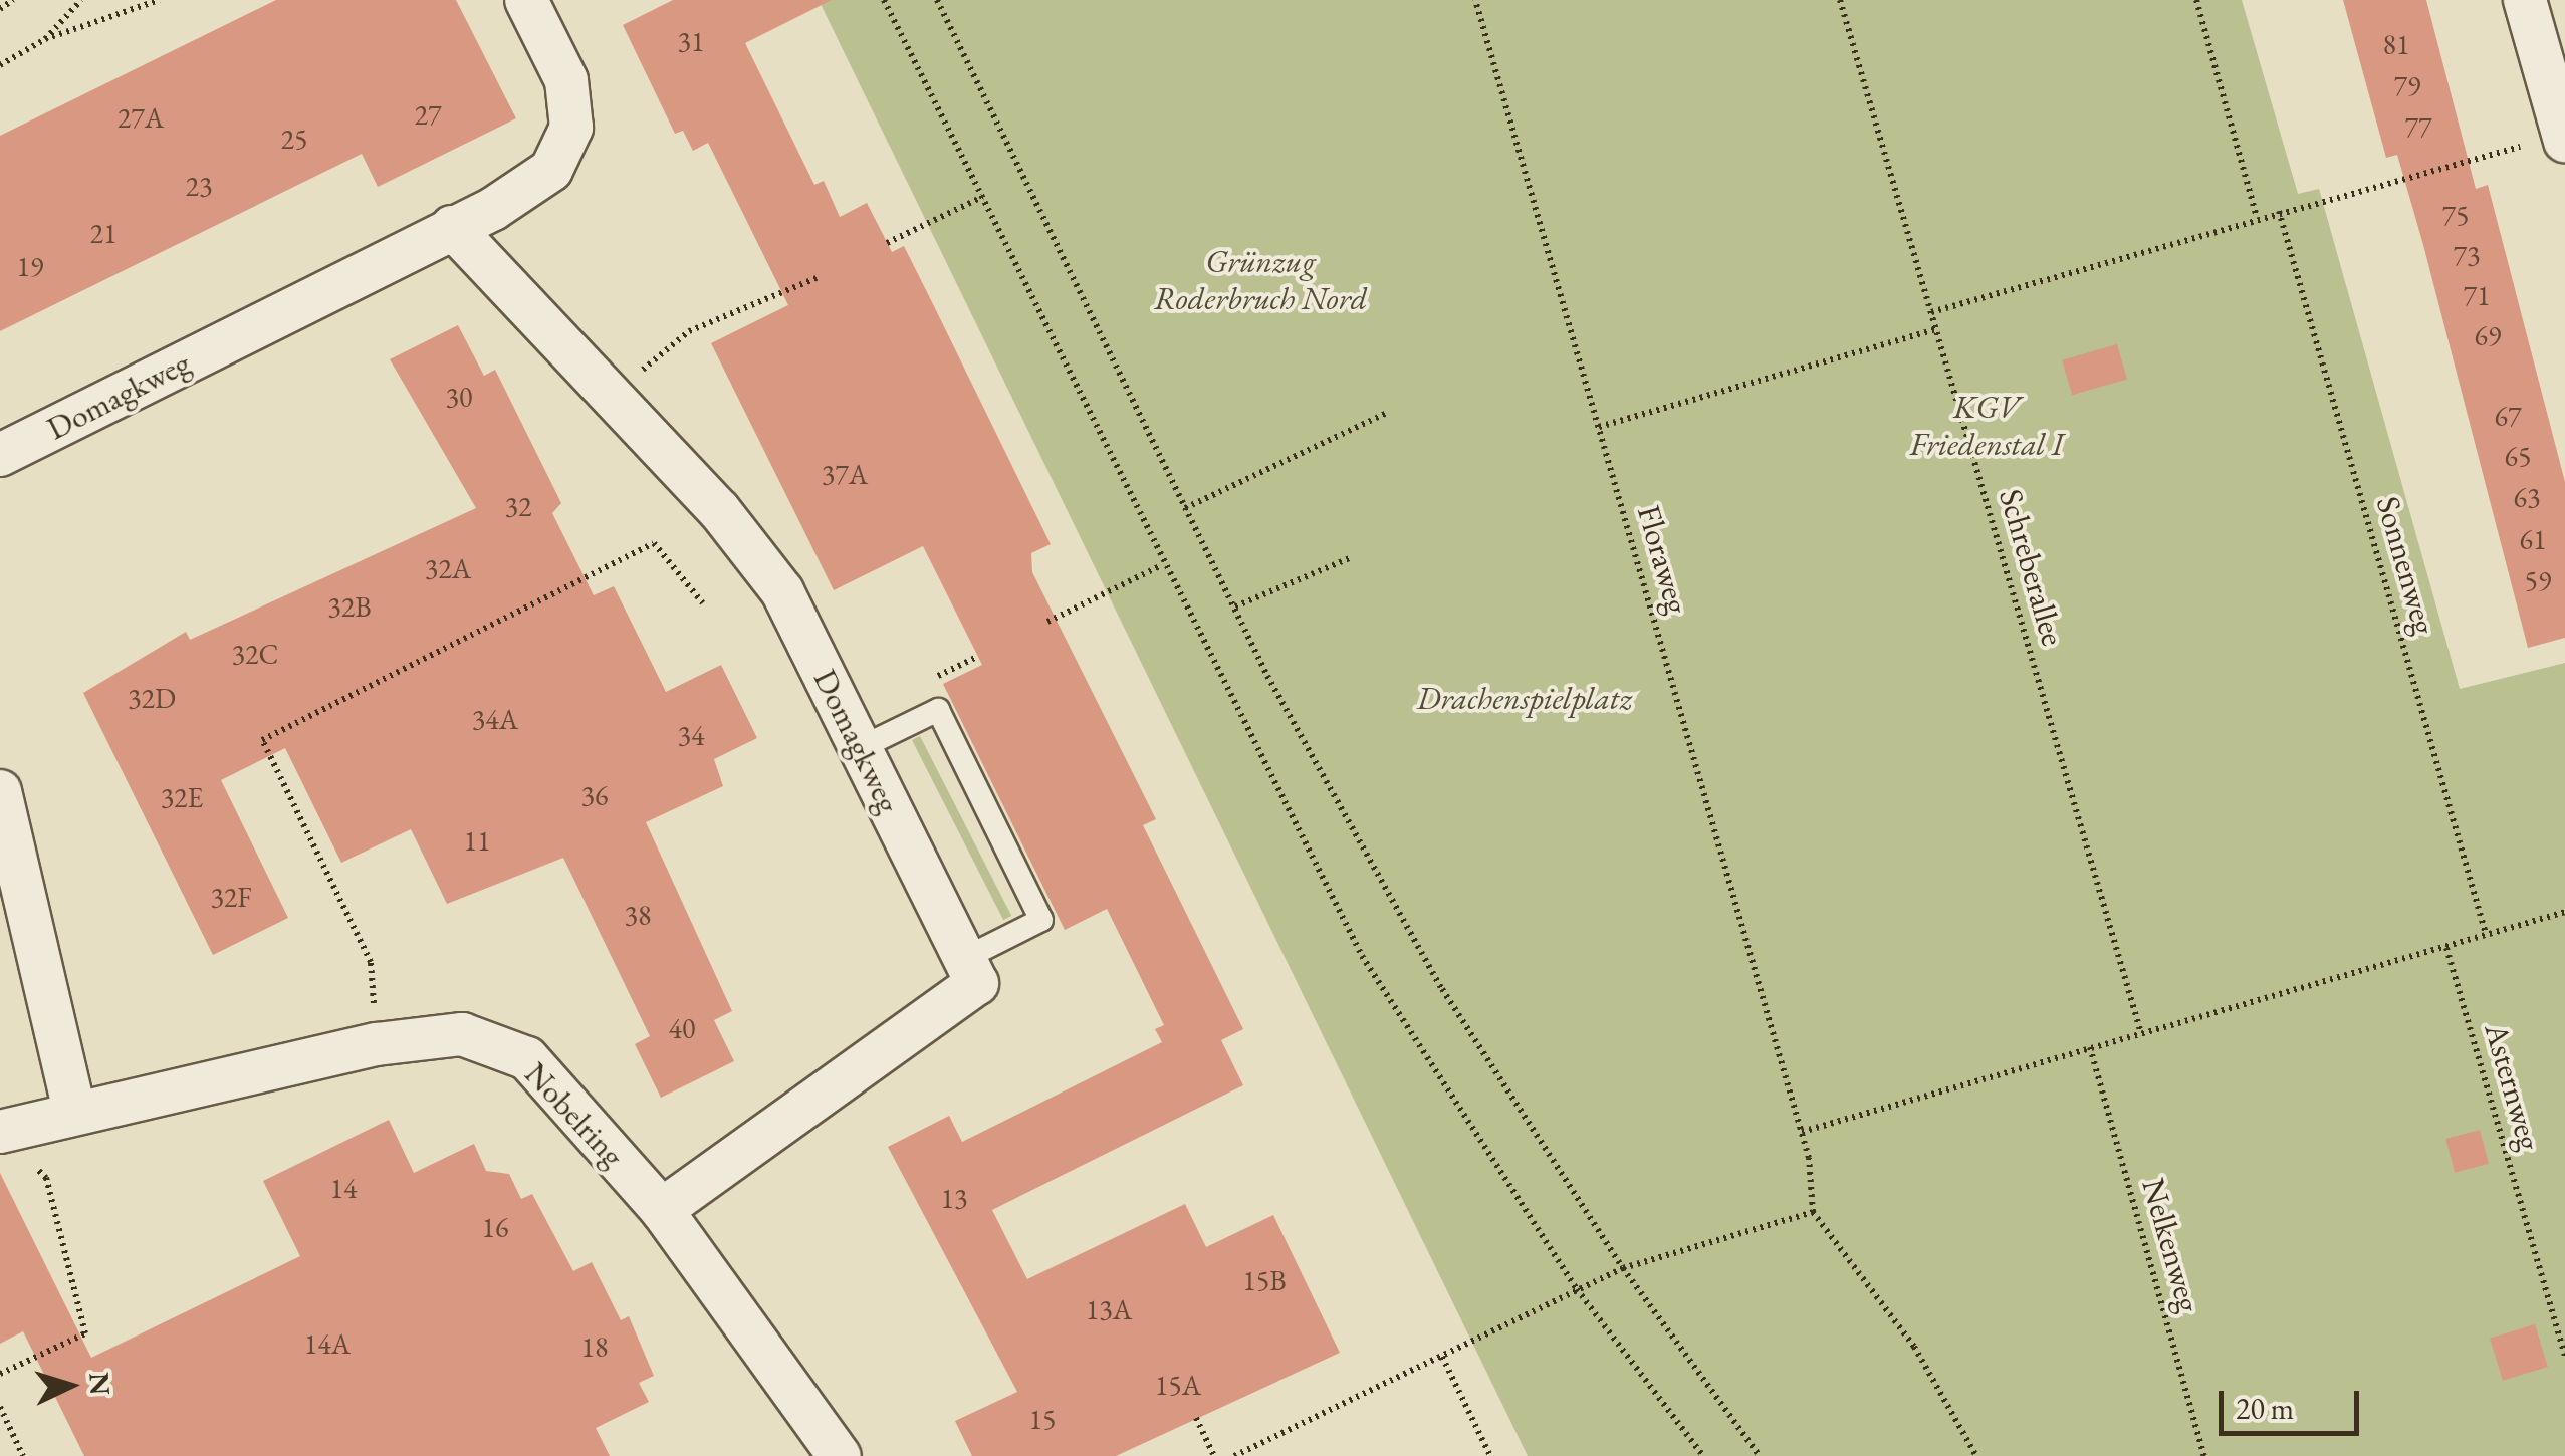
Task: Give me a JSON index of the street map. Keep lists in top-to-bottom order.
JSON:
{
  "streets": {
    "street": ["Domagkweg", "Nobelring"],
    "path": [
      "Floraweg",
      "Sonnenweg",
      "Schreberallee",
      "Asternweg",
      "Nelkenweg"
    ]
  },
  "parks": ["Grünzug Roderbruch Nord", "KGV Friedenstal I", "Drachenspielplatz"],
  "house_numbers": [
    "31",
    "81",
    "79",
    "27",
    "27A",
    "77",
    "25",
    "23",
    "75",
    "21",
    "73",
    "19",
    "71",
    "69",
    "30",
    "67",
    "65",
    "37A",
    "63",
    "32",
    "61",
    "32A",
    "59",
    "32B",
    "32C",
    "32D",
    "34A",
    "34",
    "36",
    "32E",
    "11",
    "32F",
    "38",
    "40",
    "14",
    "13",
    "16",
    "15B",
    "13A",
    "14A",
    "18",
    "15A",
    "15"
  ],
  "scale_bar": "20 m",
  "north": "right"
}
